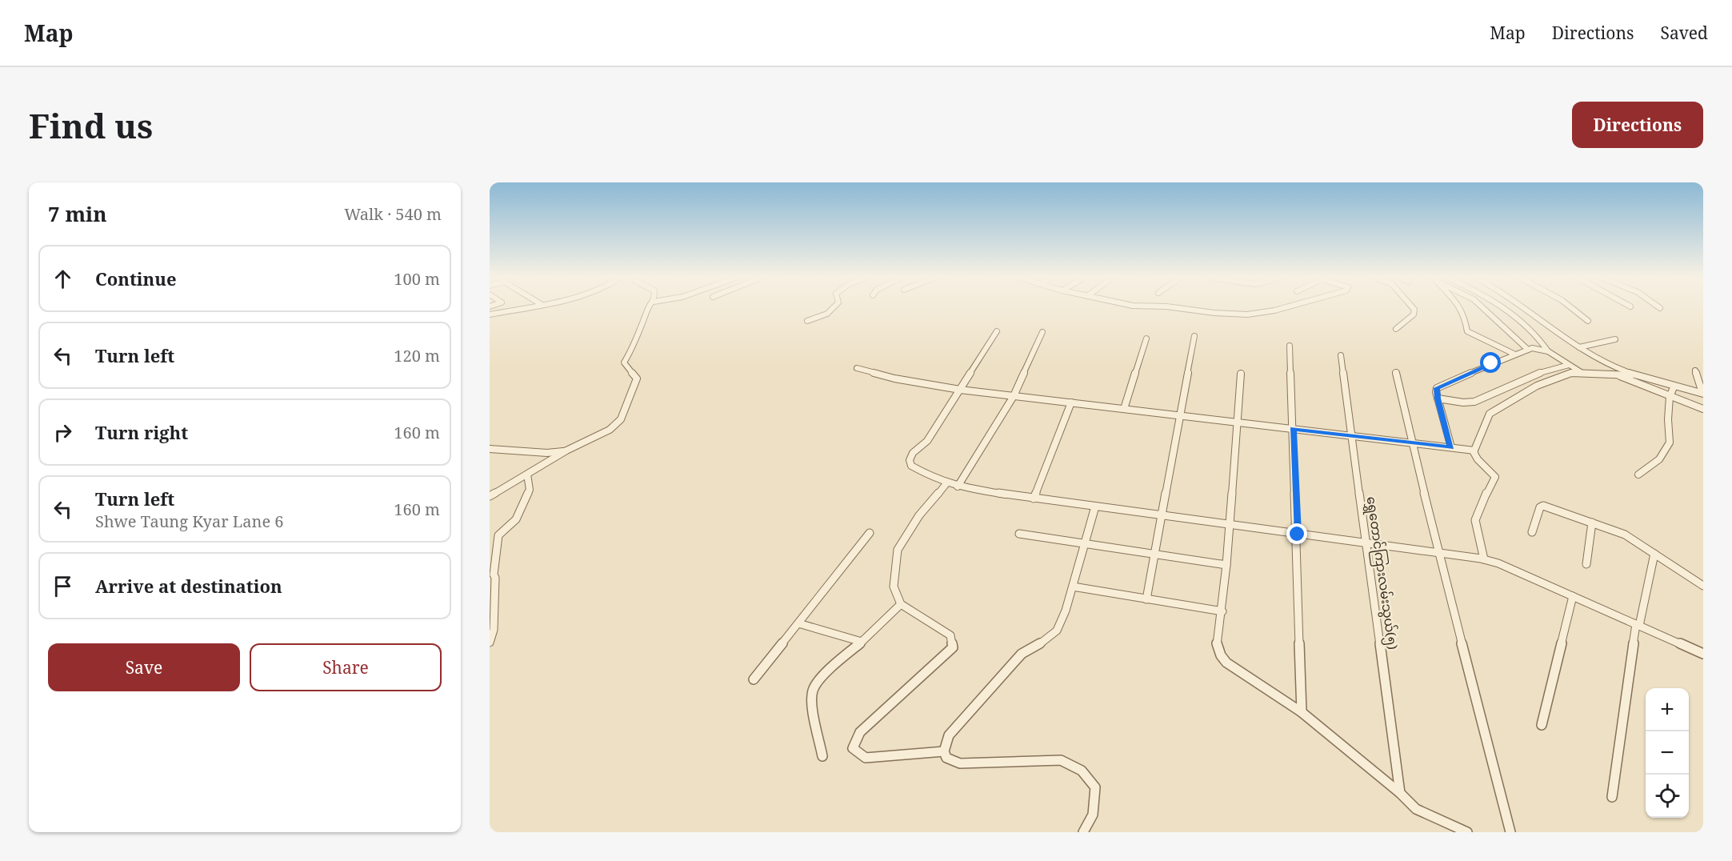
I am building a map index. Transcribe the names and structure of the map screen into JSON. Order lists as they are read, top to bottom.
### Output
{
  "streets": {
    "street": ["ရွှေတောင်ကြားလမ်းသွယ်(၅)"]
  },
  "page": {
    "header": "Map",
    "nav": ["Map", "Directions", "Saved"],
    "buttons": [
      "Directions",
      ["Save", "Share"]
    ],
    "title": "Find us",
    "heading": ["7 min", "Walk · 540 m"],
    "list": [
      ["Continue", "100 m"],
      ["Turn left", "120 m"],
      ["Turn right", "160 m"],
      ["Turn left", "Shwe Taung Kyar Lane 6", "160 m"],
      "Arrive at destination"
    ],
    "map_buttons": ["+", "−"]
  }
}
